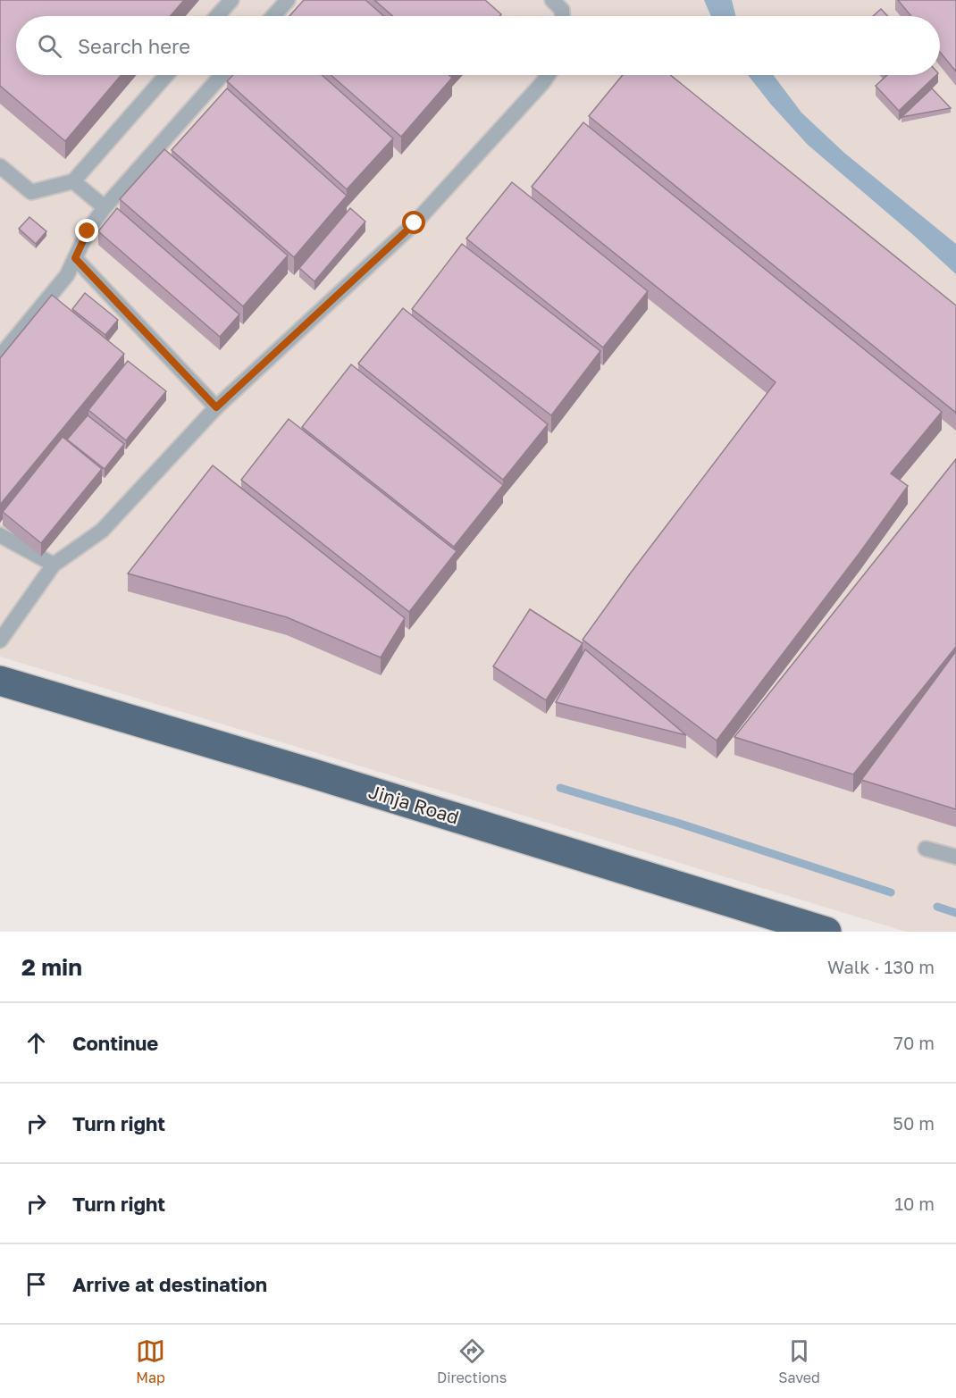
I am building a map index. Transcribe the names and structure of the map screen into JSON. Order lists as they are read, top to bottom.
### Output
{
  "streets": {
    "highway": ["Jinja Road"]
  },
  "page": {
    "search": "Search here",
    "heading": ["2 min", "Walk · 130 m"],
    "list": [
      ["Continue", "70 m"],
      ["Turn right", "50 m"],
      ["Turn right", "10 m"],
      "Arrive at destination"
    ],
    "nav": ["Map", "Directions", "Saved"]
  }
}
